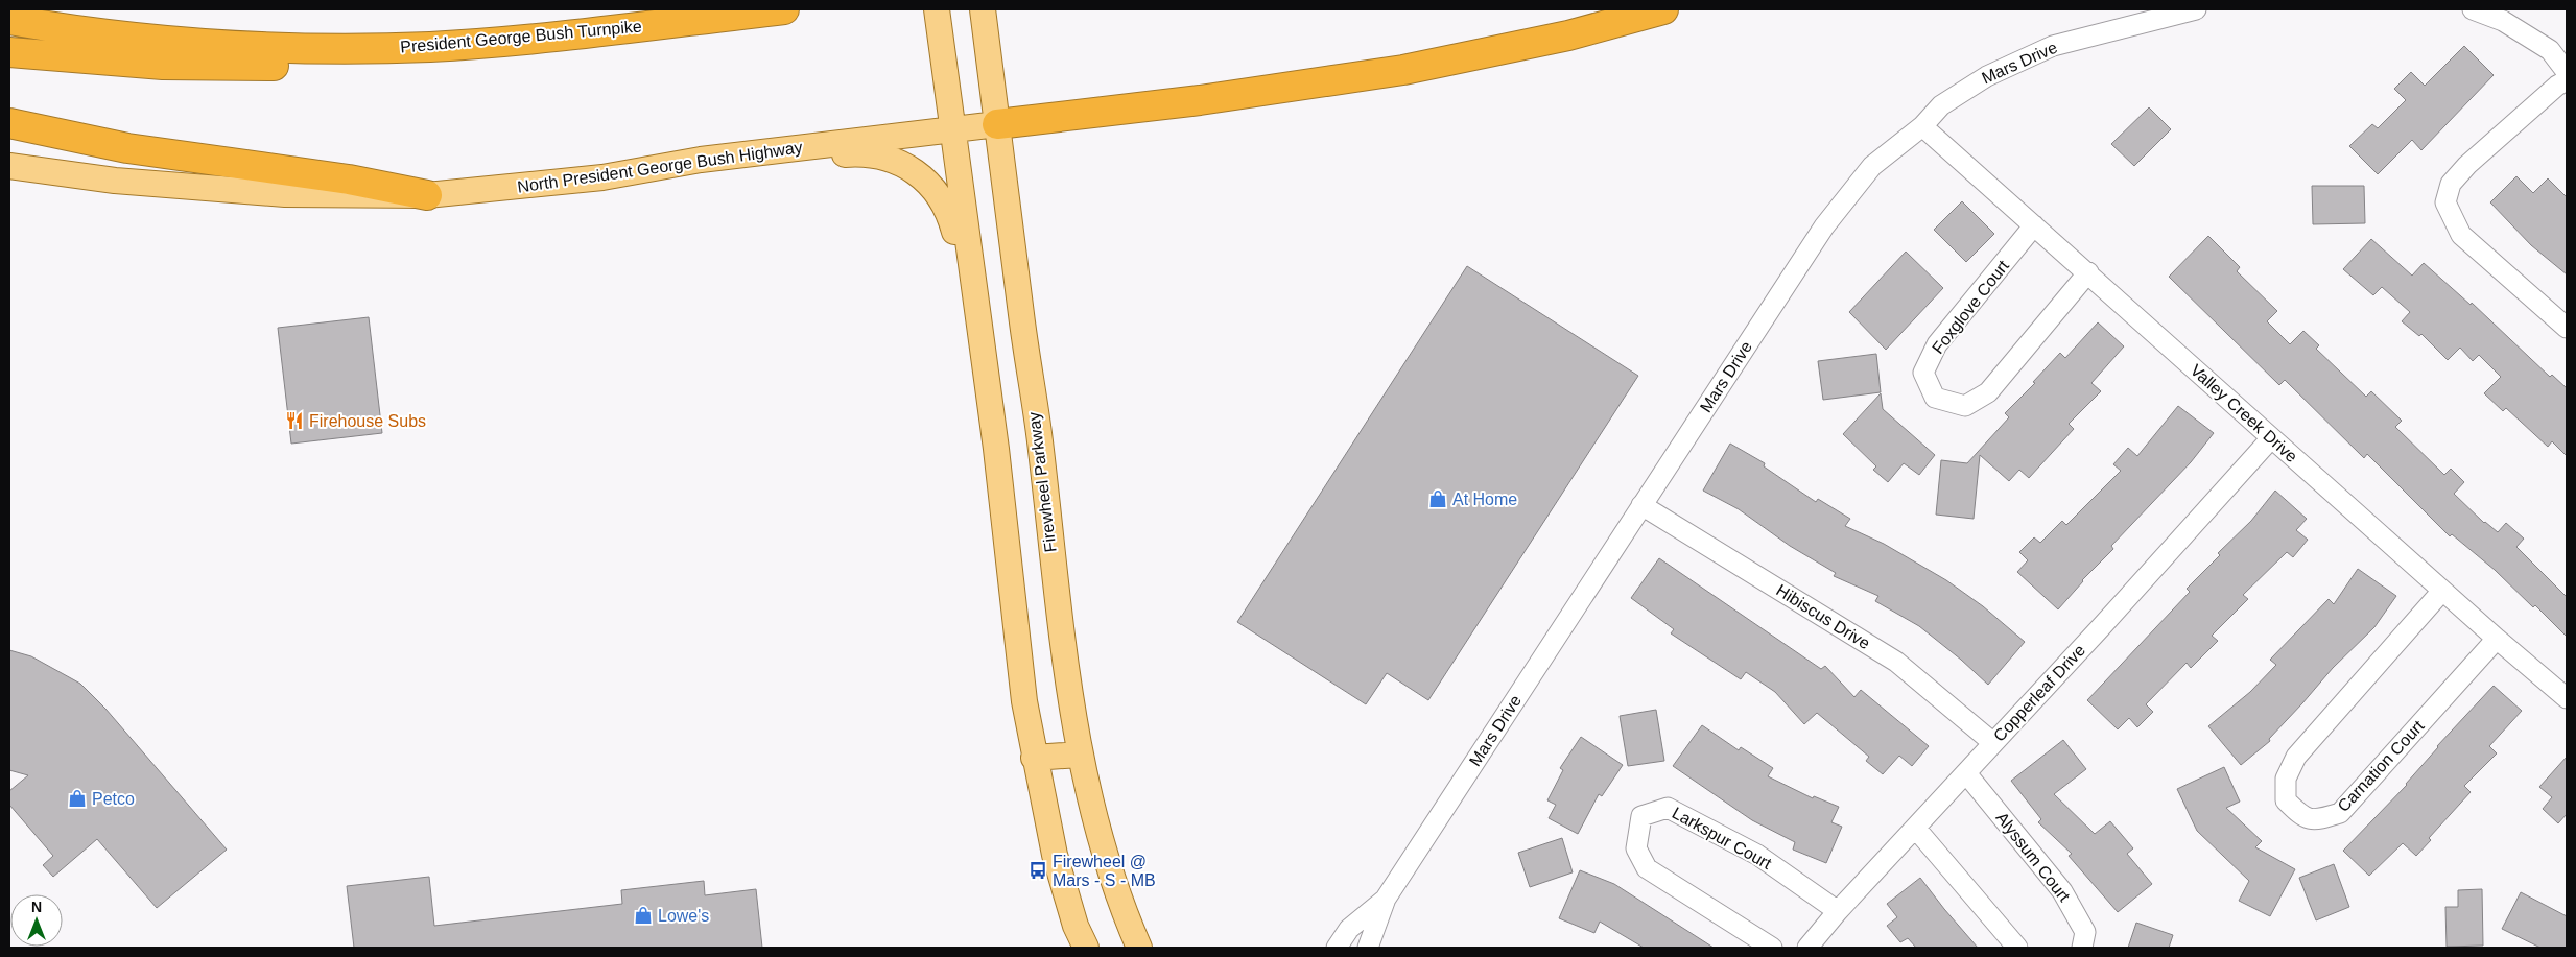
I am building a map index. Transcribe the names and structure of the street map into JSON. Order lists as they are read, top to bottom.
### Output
{
  "streets": {
    "highway": ["President George Bush Turnpike"],
    "main road": ["North President George Bush Highway", "Firewheel Parkway"],
    "street": [
      "Mars Drive",
      "Foxglove Court",
      "Valley Creek Drive",
      "Hibiscus Drive",
      "Copperleaf Drive",
      "Carnation Court",
      "Larkspur Court",
      "Alyssum Court"
    ]
  },
  "crossings": [
    ["Mars Drive", "Valley Creek Drive"],
    ["Mars Drive", "Hibiscus Drive"],
    ["North President George Bush Highway", "Firewheel Parkway"],
    ["Foxglove Court", "Valley Creek Drive"],
    ["Valley Creek Drive", "Copperleaf Drive"],
    ["Valley Creek Drive", "Carnation Court"],
    ["Hibiscus Drive", "Copperleaf Drive"],
    ["Copperleaf Drive", "Larkspur Court"],
    ["Copperleaf Drive", "Alyssum Court"]
  ],
  "places": {
    "restaurant": ["Firehouse Subs"],
    "shop": ["At Home", "Petco", "Lowe's"],
    "bus stop": ["Firewheel @ Mars - S - MB"]
  },
  "north": "top"
}
